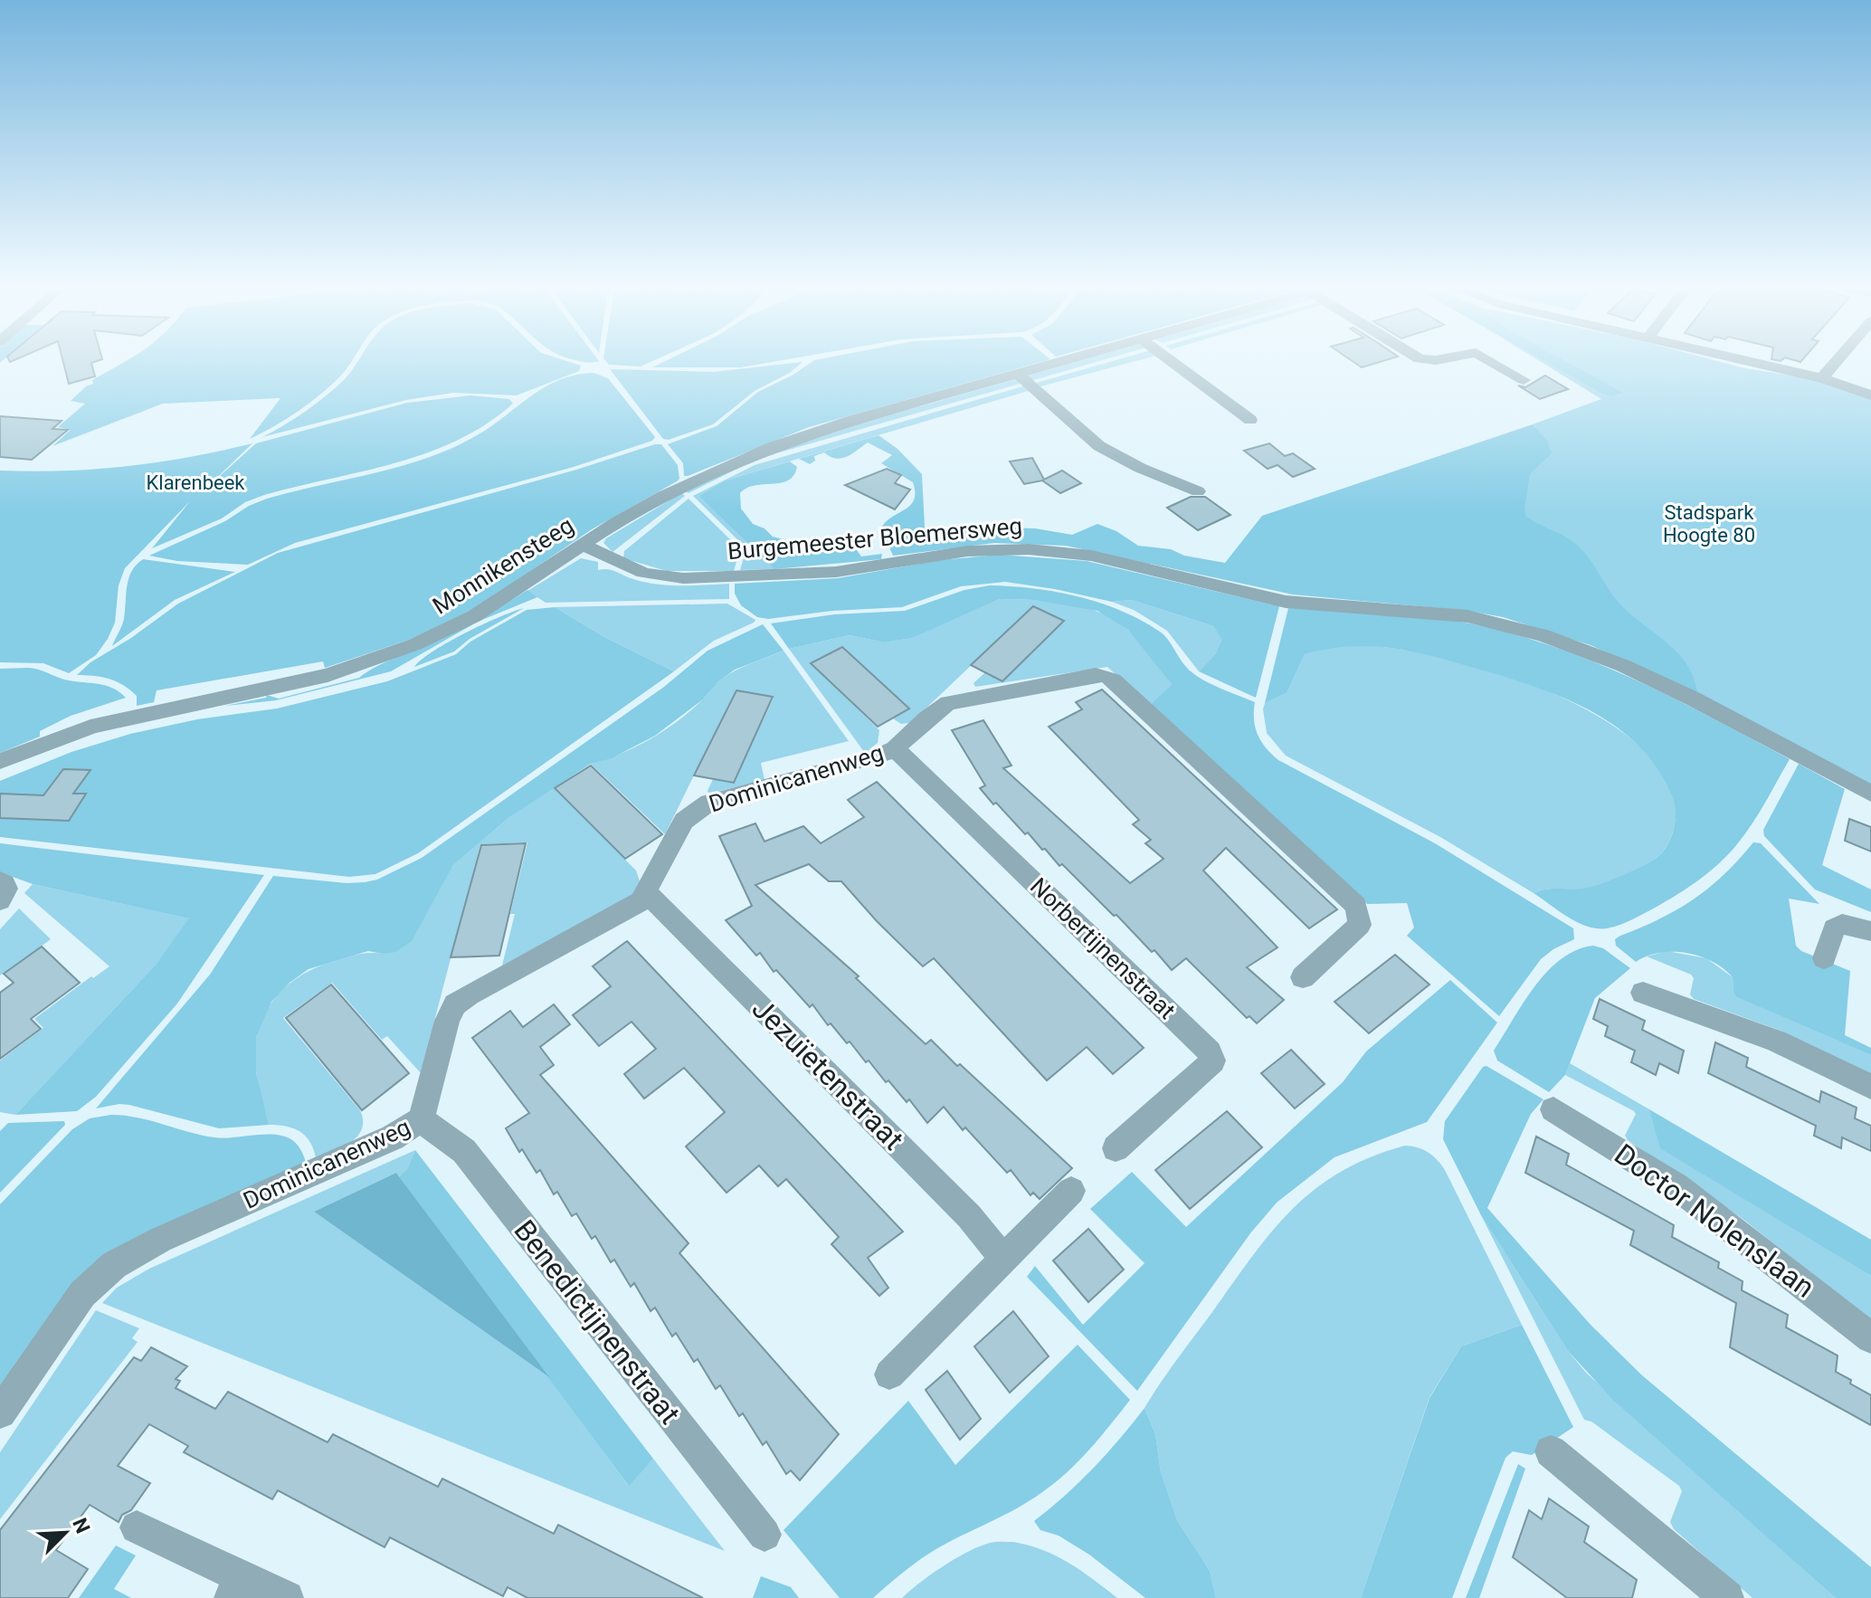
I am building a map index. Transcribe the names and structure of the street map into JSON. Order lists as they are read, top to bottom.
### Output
{
  "streets": {
    "street": [
      "Burgemeester Bloemersweg",
      "Monnikensteeg",
      "Dominicanenweg",
      "Norbertijnenstraat",
      "Jezuïetenstraat",
      "Doctor Nolenslaan",
      "Benedictijnenstraat"
    ]
  },
  "crossings": [
    ["Burgemeester Bloemersweg", "Monnikensteeg"],
    ["Dominicanenweg", "Norbertijnenstraat"],
    ["Dominicanenweg", "Jezuïetenstraat"],
    ["Dominicanenweg", "Benedictijnenstraat"]
  ],
  "parks": ["Klarenbeek", "Stadspark Hoogte 80"],
  "north": "top right"
}
